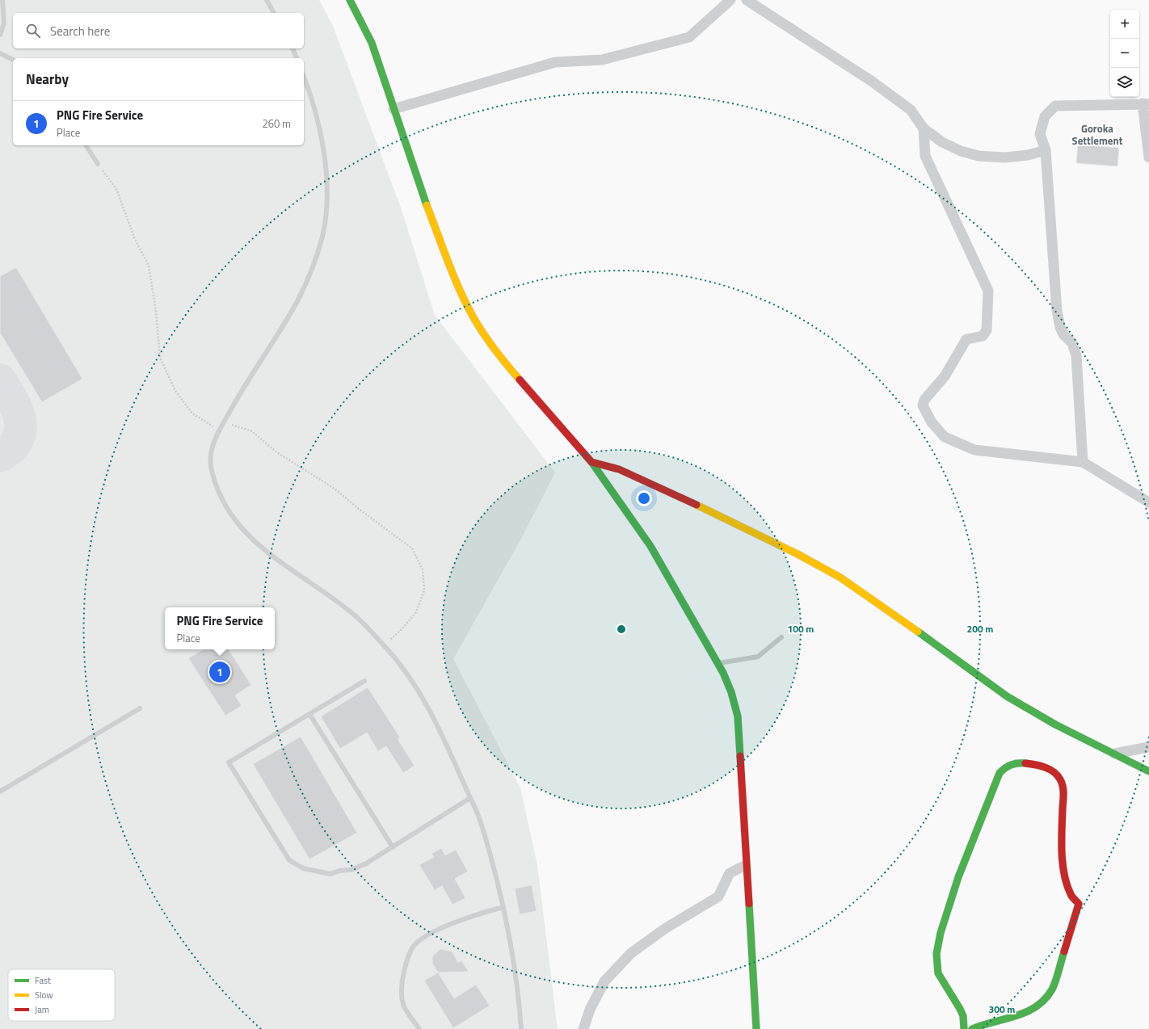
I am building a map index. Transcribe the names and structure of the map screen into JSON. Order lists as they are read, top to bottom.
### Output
{
  "districts": ["Goroka Settlement"],
  "legend": ["Fast", "Slow", "Jam"],
  "page": {
    "map_buttons": ["+", "−"],
    "search": "Search here",
    "heading": "Nearby",
    "list": [
      {
        "mark": "1",
        "name": "PNG Fire Service",
        "note": "Place",
        "value": "260 m"
      }
    ],
    "popup": ["PNG Fire Service", "Place"],
    "pins": "1"
  },
  "rings": ["100 m", "200 m", "300 m"]
}
